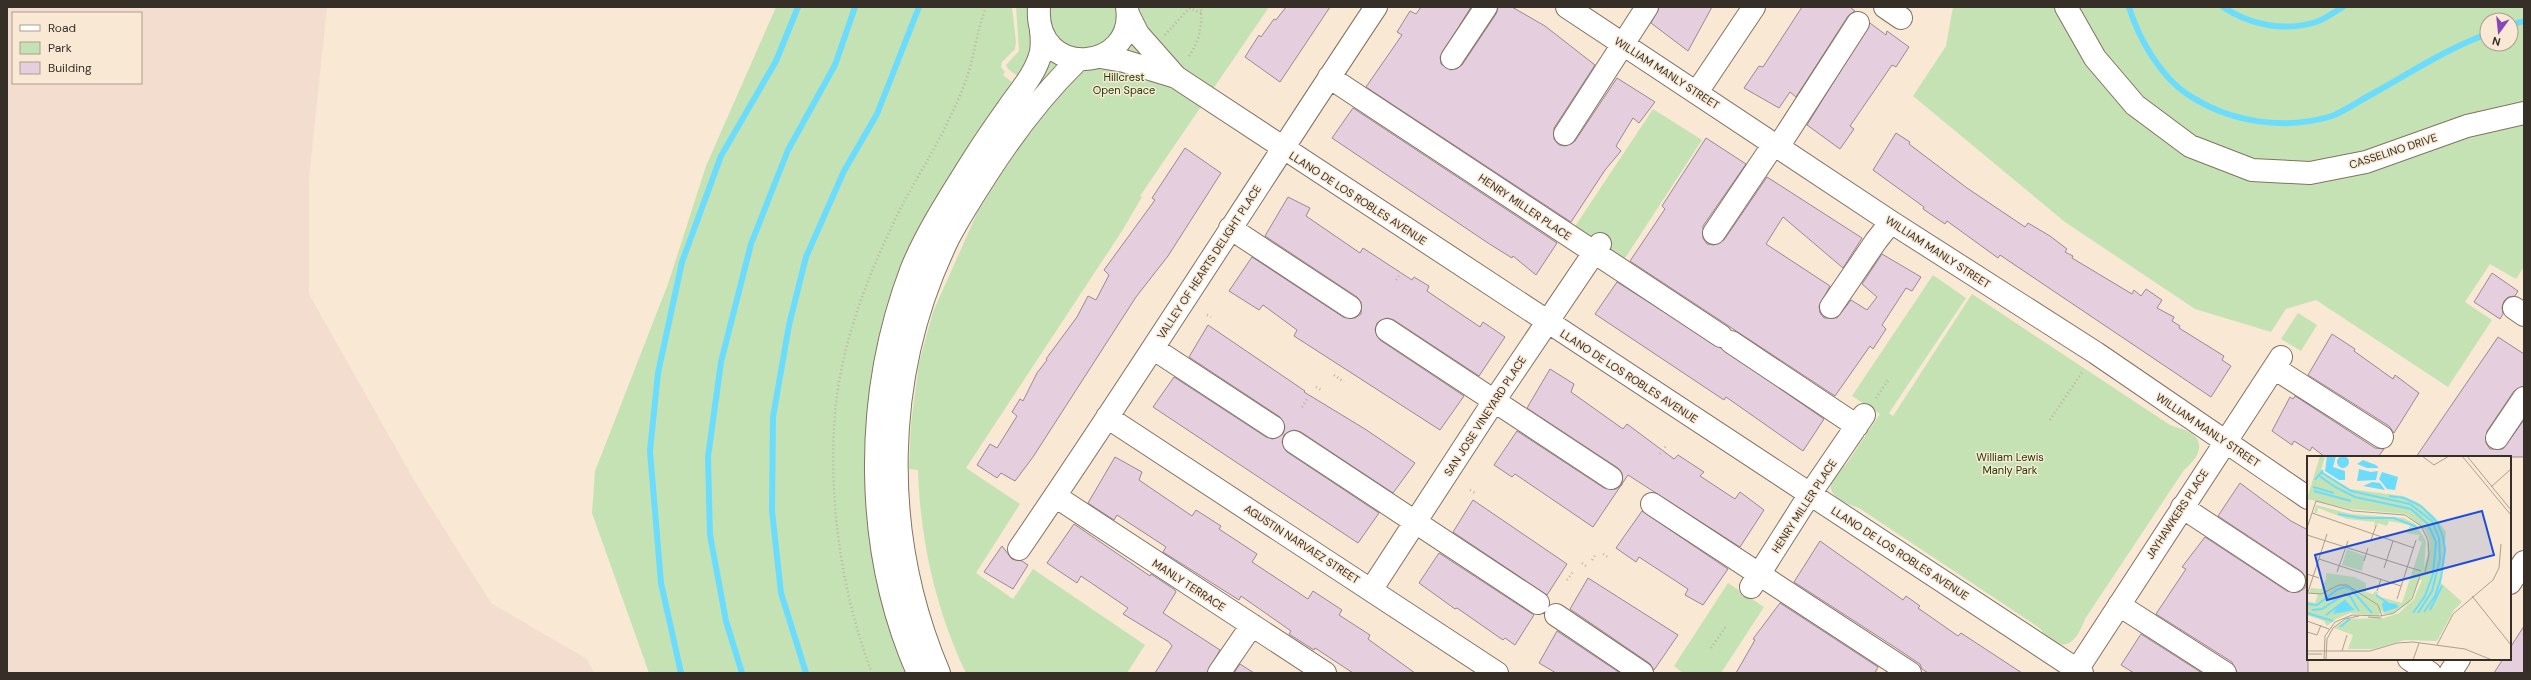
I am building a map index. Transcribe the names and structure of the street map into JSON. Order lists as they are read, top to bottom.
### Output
{
  "streets": {
    "street": [
      "WILLIAM MANLY STREET",
      "CASSELINO DRIVE",
      "LLANO DE LOS ROBLES AVENUE",
      "HENRY MILLER PLACE",
      "VALLEY OF HEARTS DELIGHT PLACE",
      "SAN JOSE VINEYARD PLACE",
      "JAYHAWKERS PLACE",
      "AGUSTIN NARVAEZ STREET",
      "MANLY TERRACE"
    ]
  },
  "crossings": [
    ["WILLIAM MANLY STREET", "JAYHAWKERS PLACE"],
    ["LLANO DE LOS ROBLES AVENUE", "HENRY MILLER PLACE"],
    ["LLANO DE LOS ROBLES AVENUE", "VALLEY OF HEARTS DELIGHT PLACE"],
    ["LLANO DE LOS ROBLES AVENUE", "SAN JOSE VINEYARD PLACE"],
    ["LLANO DE LOS ROBLES AVENUE", "JAYHAWKERS PLACE"],
    ["HENRY MILLER PLACE", "VALLEY OF HEARTS DELIGHT PLACE"],
    ["HENRY MILLER PLACE", "SAN JOSE VINEYARD PLACE"],
    ["VALLEY OF HEARTS DELIGHT PLACE", "AGUSTIN NARVAEZ STREET"],
    ["VALLEY OF HEARTS DELIGHT PLACE", "MANLY TERRACE"],
    ["SAN JOSE VINEYARD PLACE", "AGUSTIN NARVAEZ STREET"]
  ],
  "parks": ["Hillcrest Open Space", "William Lewis Manly Park"],
  "legend": ["Road", "Park", "Building"],
  "north": "bottom"
}
